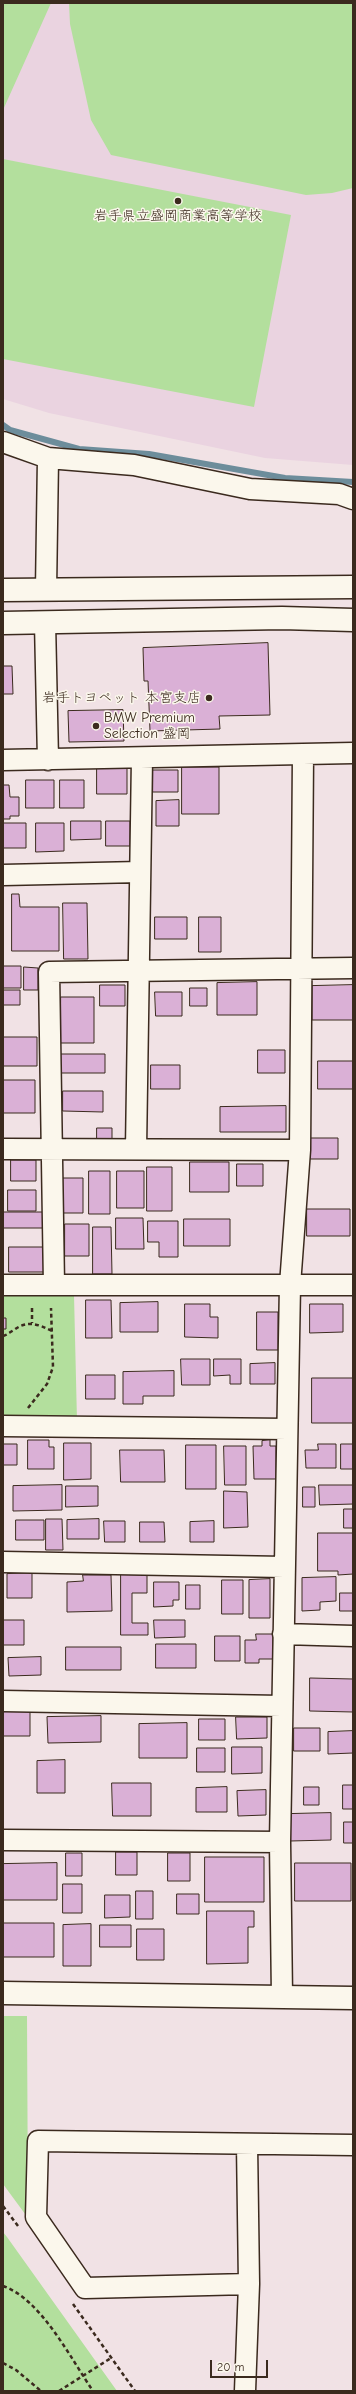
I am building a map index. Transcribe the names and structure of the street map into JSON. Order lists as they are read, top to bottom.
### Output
{
  "places": ["岩手県立盛岡商業高等学校", "岩手トヨペット 本宮支店", "BMW Premium Selection 盛岡"],
  "scale_bar": "20 m"
}
